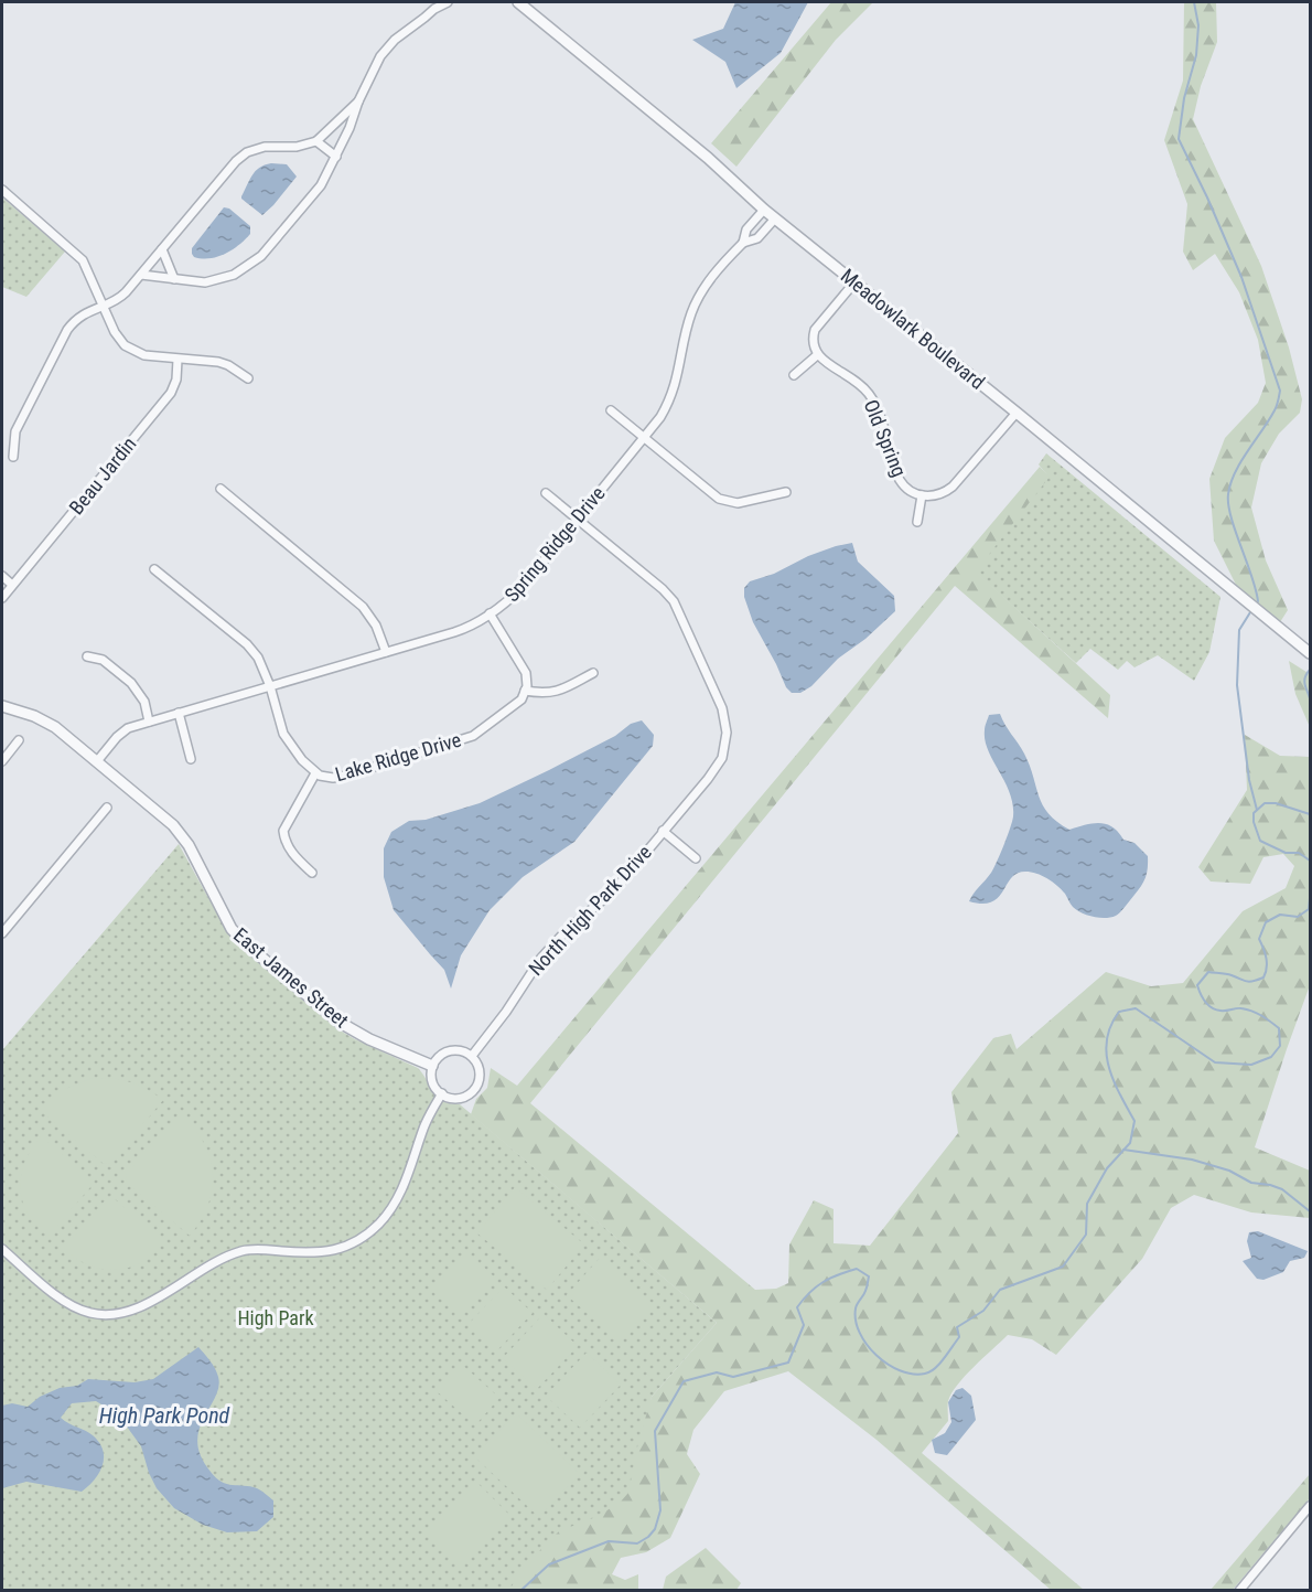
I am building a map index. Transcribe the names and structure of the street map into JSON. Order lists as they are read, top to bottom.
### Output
{
  "streets": {
    "street": [
      "Meadowlark Boulevard",
      "Old Spring",
      "Beau Jardin",
      "Spring Ridge Drive",
      "Lake Ridge Drive",
      "North High Park Drive",
      "East James Street"
    ]
  },
  "crossings": [
    ["Meadowlark Boulevard", "Old Spring"],
    ["Meadowlark Boulevard", "Spring Ridge Drive"],
    ["Spring Ridge Drive", "Lake Ridge Drive"],
    ["Spring Ridge Drive", "North High Park Drive"],
    ["Spring Ridge Drive", "East James Street"],
    ["North High Park Drive", "East James Street"]
  ],
  "water": ["High Park Pond"],
  "parks": ["High Park"]
}
